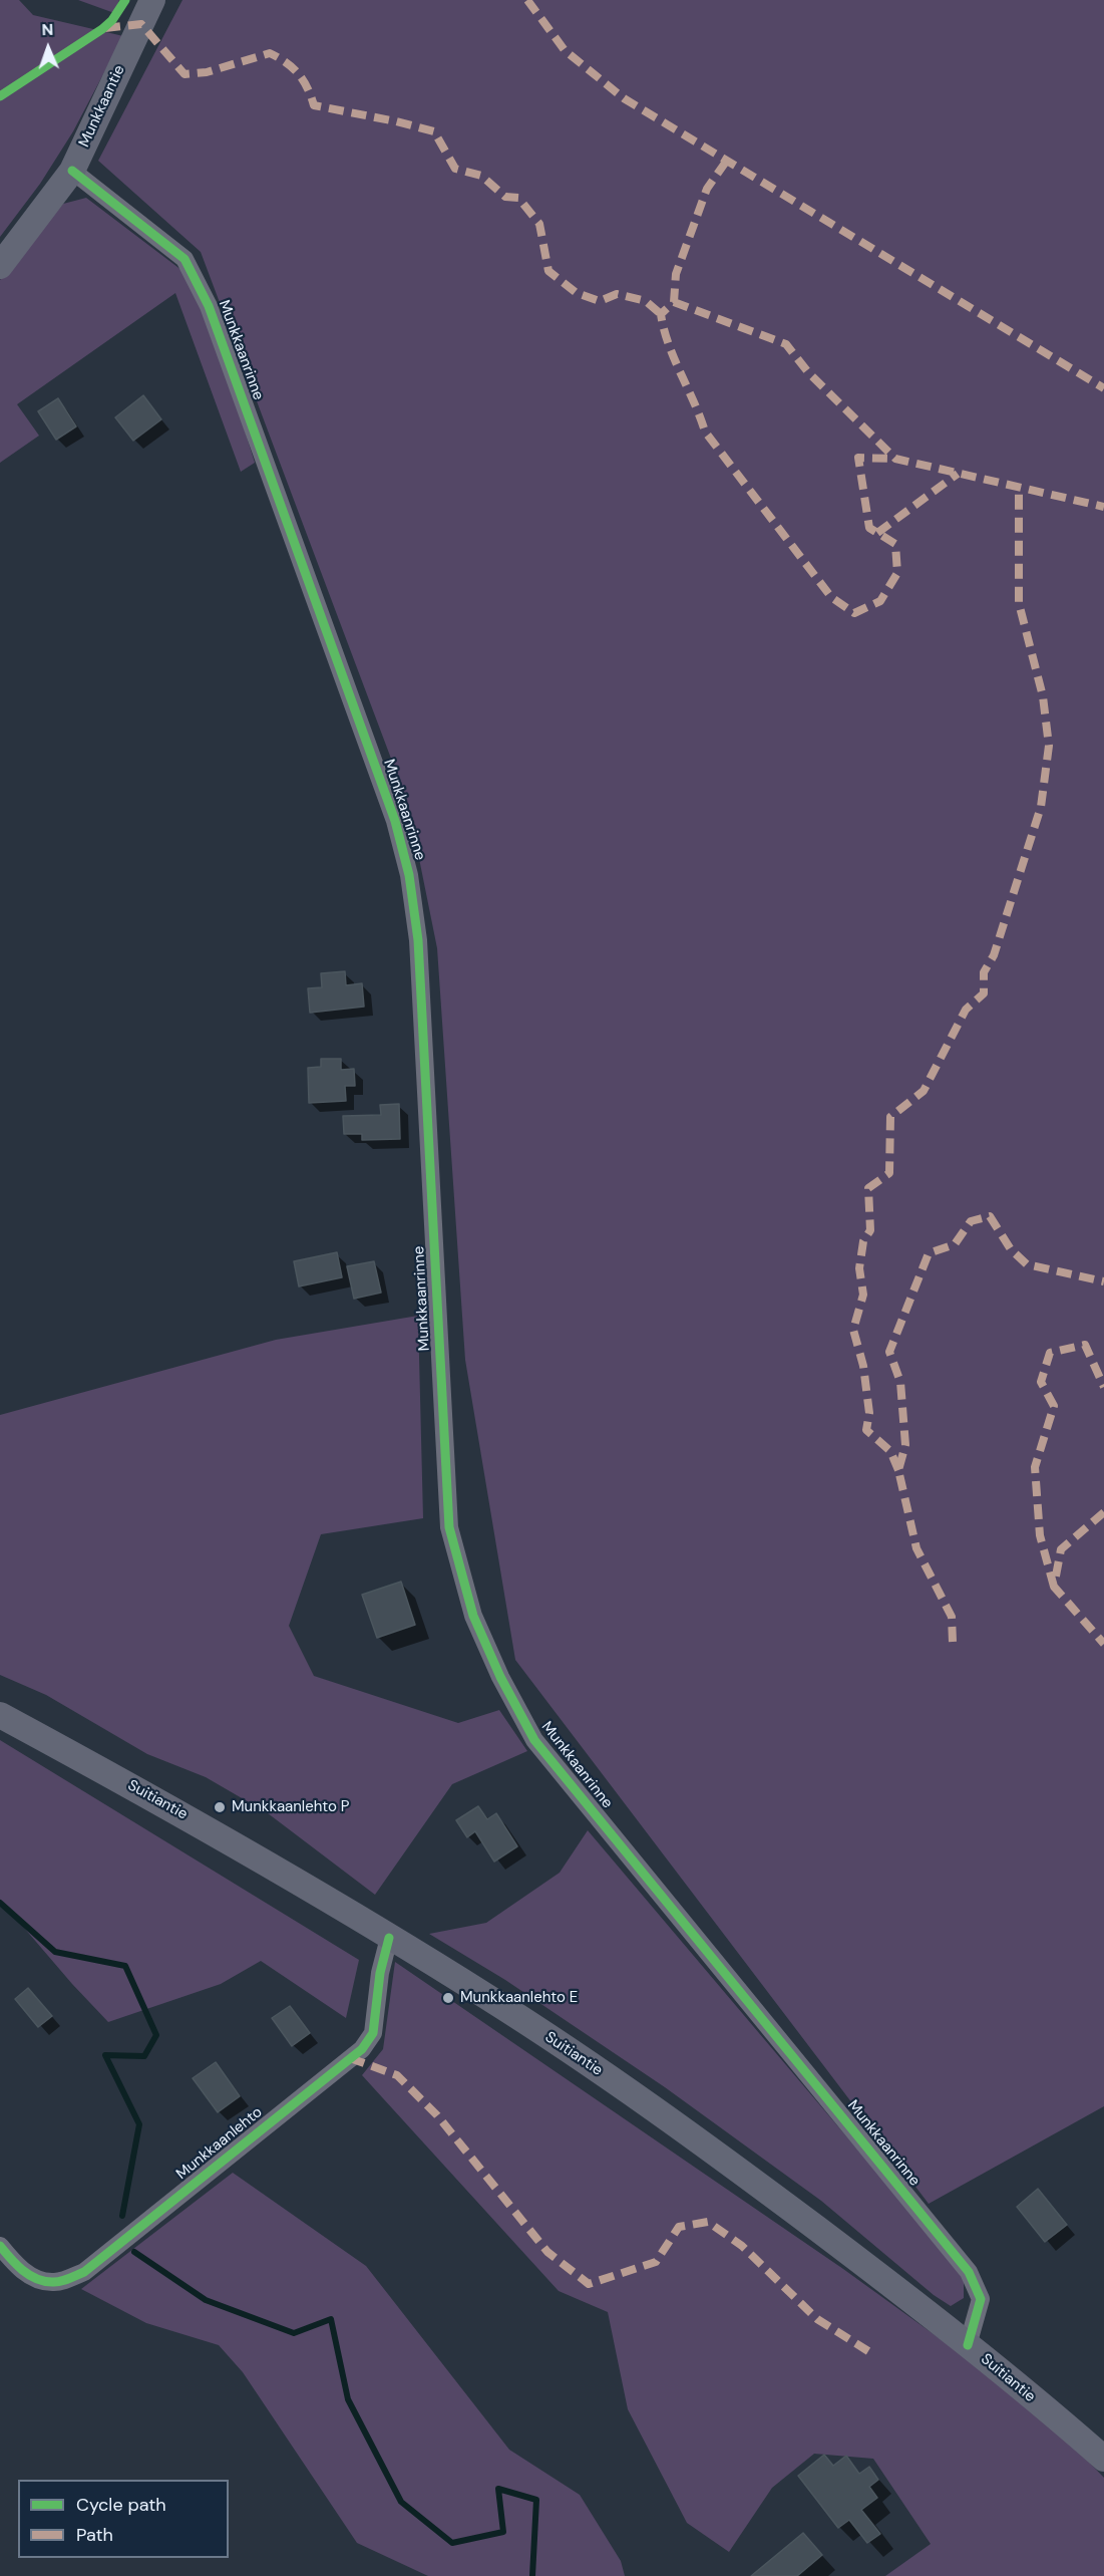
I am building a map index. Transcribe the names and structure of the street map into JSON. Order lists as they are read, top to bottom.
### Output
{
  "streets": {
    "main road": ["Munkkaantie", "Suitiantie"],
    "street": ["Munkkaanrinne", "Munkkaanlehto"]
  },
  "crossings": [
    ["Munkkaantie", "Munkkaanrinne"],
    ["Munkkaanrinne", "Suitiantie"],
    ["Suitiantie", "Munkkaanlehto"]
  ],
  "places": ["Munkkaanlehto P", "Munkkaanlehto E"],
  "legend": ["Cycle path", "Path"],
  "north": "top"
}
